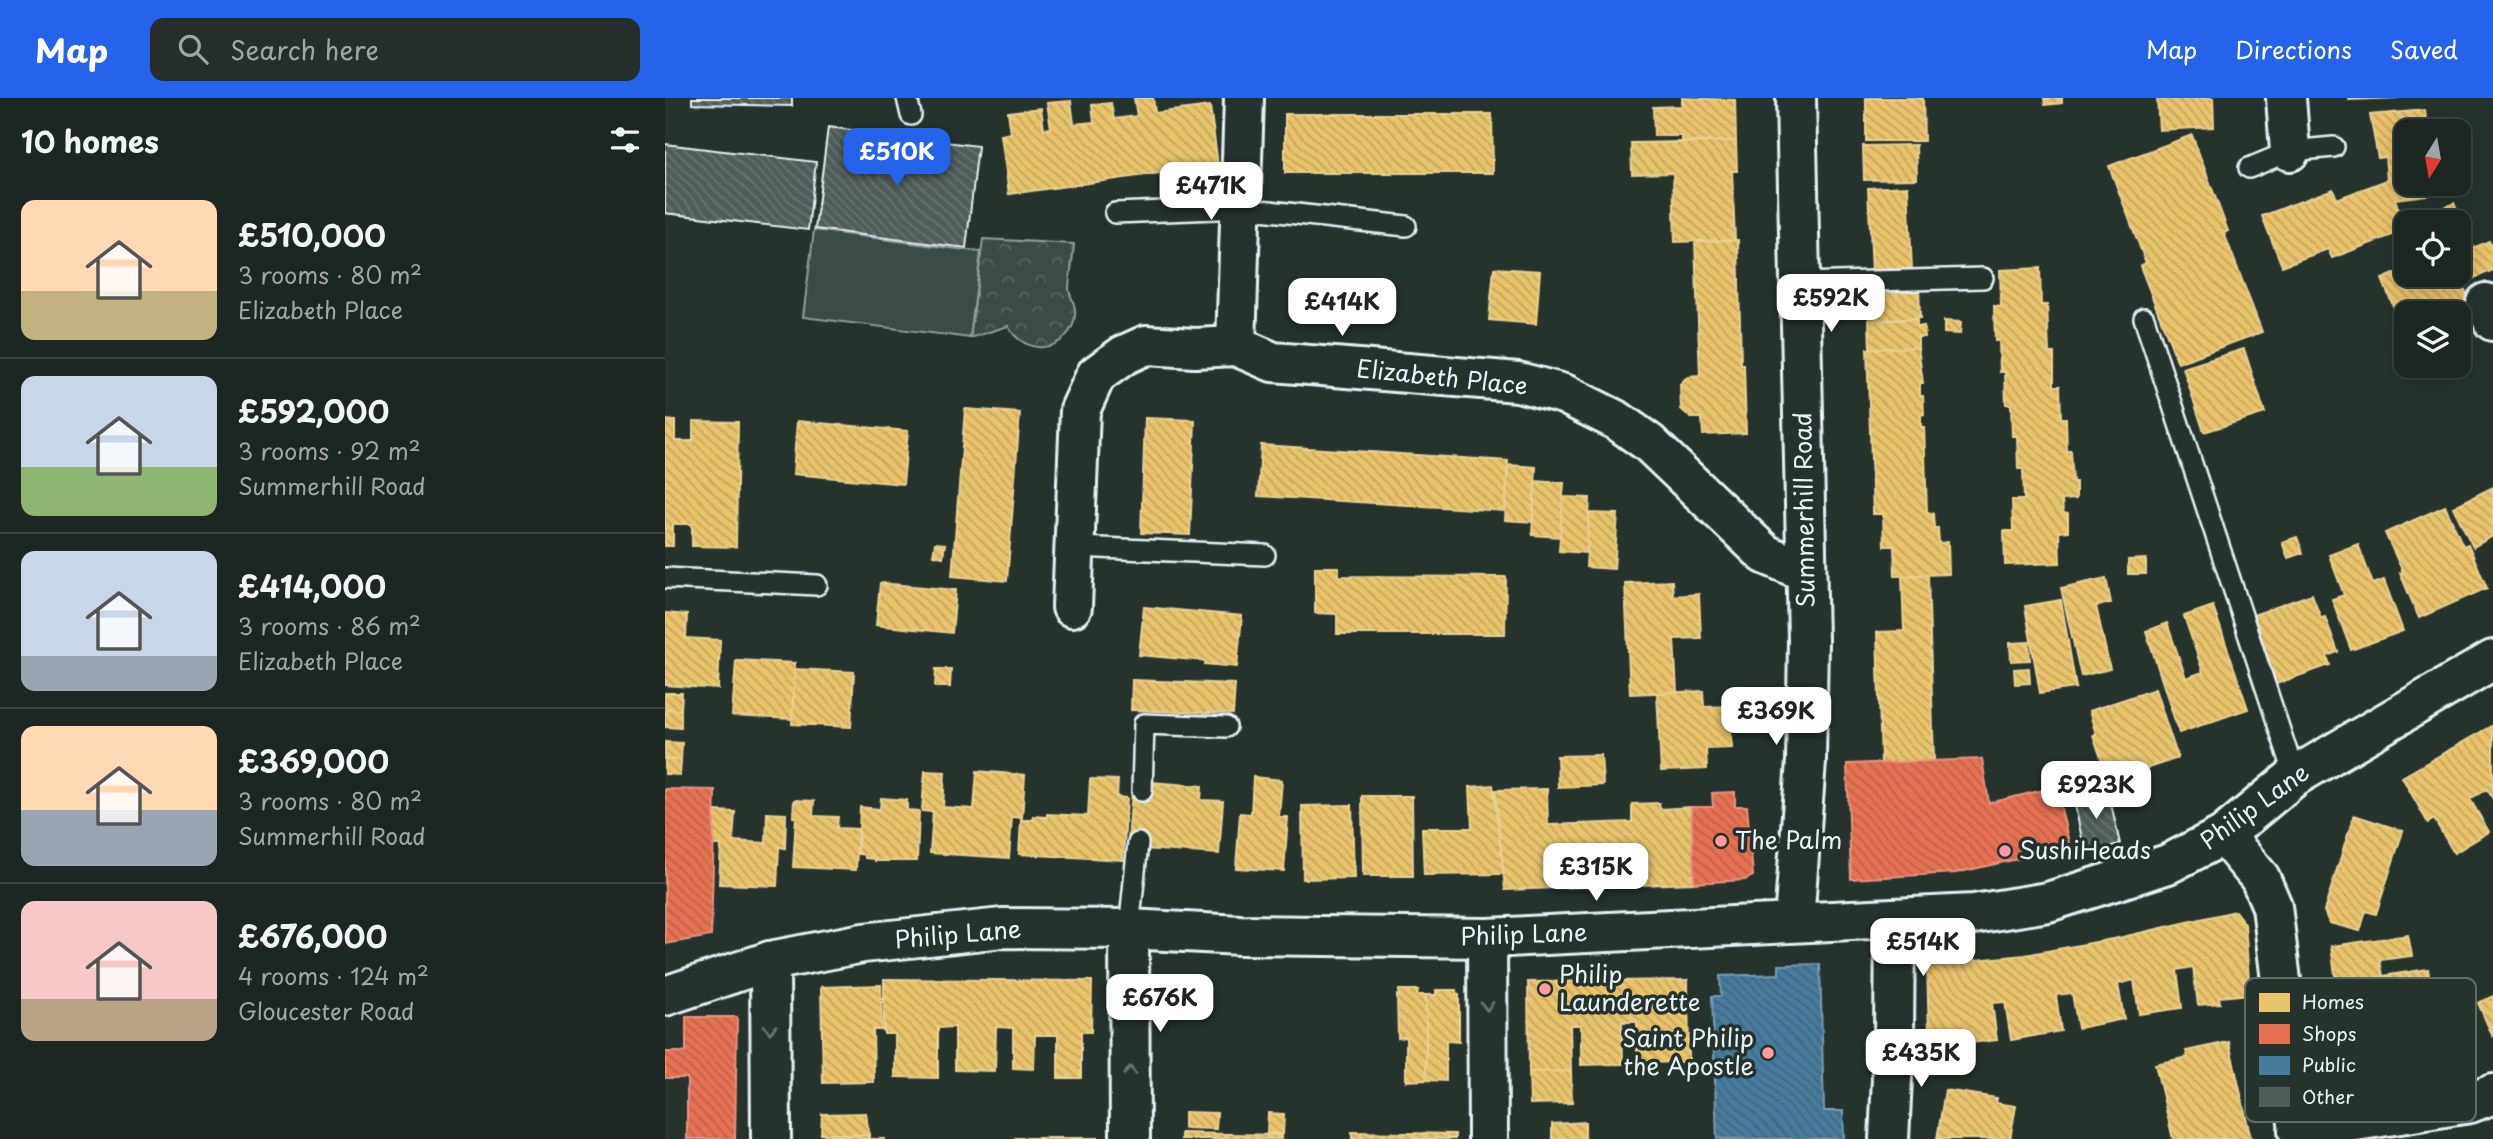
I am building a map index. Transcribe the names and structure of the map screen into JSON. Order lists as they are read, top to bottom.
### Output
{
  "streets": {
    "street": ["Elizabeth Place", "Summerhill Road", "Philip Lane"]
  },
  "crossings": [
    ["Elizabeth Place", "Summerhill Road"],
    ["Summerhill Road", "Philip Lane"]
  ],
  "places": [
    "The Palm",
    "SushiHeads",
    "Philip Launderette",
    "Saint Philip the Apostle"
  ],
  "legend": [
    "Homes",
    "Shops",
    "Public",
    "Other"
  ],
  "north": "bottom",
  "page": {
    "header": "Map",
    "search": "Search here",
    "nav": ["Map", "Directions", "Saved"],
    "heading": "10 homes",
    "price": [
      "£510K",
      "£471K",
      "£592K",
      "£414K",
      "£369K",
      "£923K",
      "£315K",
      "£514K",
      "£676K",
      "£435K"
    ],
    "list": [
      {
        "name": "£510,000",
        "note": "3 rooms · 80 m² · Elizabeth Place"
      },
      {
        "name": "£592,000",
        "note": "3 rooms · 92 m² · Summerhill Road"
      },
      {
        "name": "£414,000",
        "note": "3 rooms · 86 m² · Elizabeth Place"
      },
      {
        "name": "£369,000",
        "note": "3 rooms · 80 m² · Summerhill Road"
      },
      {
        "name": "£676,000",
        "note": "4 rooms · 124 m² · Gloucester Road"
      }
    ]
  }
}
